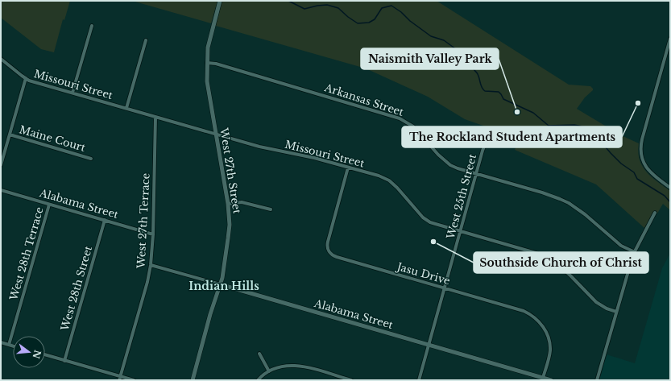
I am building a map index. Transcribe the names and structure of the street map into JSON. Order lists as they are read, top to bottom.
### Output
{
  "streets": {
    "street": [
      "Missouri Street",
      "Arkansas Street",
      "Maine Court",
      "West 27th Street",
      "West 25th Street",
      "Alabama Street",
      "West 27th Terrace",
      "West 28th Terrace",
      "Jasu Drive",
      "West 28th Street"
    ]
  },
  "crossings": [
    ["Missouri Street", "West 27th Street"],
    ["Missouri Street", "West 25th Street"],
    ["Missouri Street", "West 27th Terrace"],
    ["Missouri Street", "Jasu Drive"],
    ["Arkansas Street", "West 27th Street"],
    ["Arkansas Street", "West 25th Street"],
    ["West 27th Street", "Alabama Street"],
    ["West 25th Street", "Alabama Street"],
    ["West 25th Street", "Jasu Drive"],
    ["Alabama Street", "West 27th Terrace"],
    ["Alabama Street", "West 28th Terrace"],
    ["Alabama Street", "Jasu Drive"],
    ["Alabama Street", "West 28th Street"]
  ],
  "districts": ["Indian Hills"],
  "places": ["The Rockland Student Apartments", "Naismith Valley Park", "Southside Church of Christ"],
  "north": "right"
}
